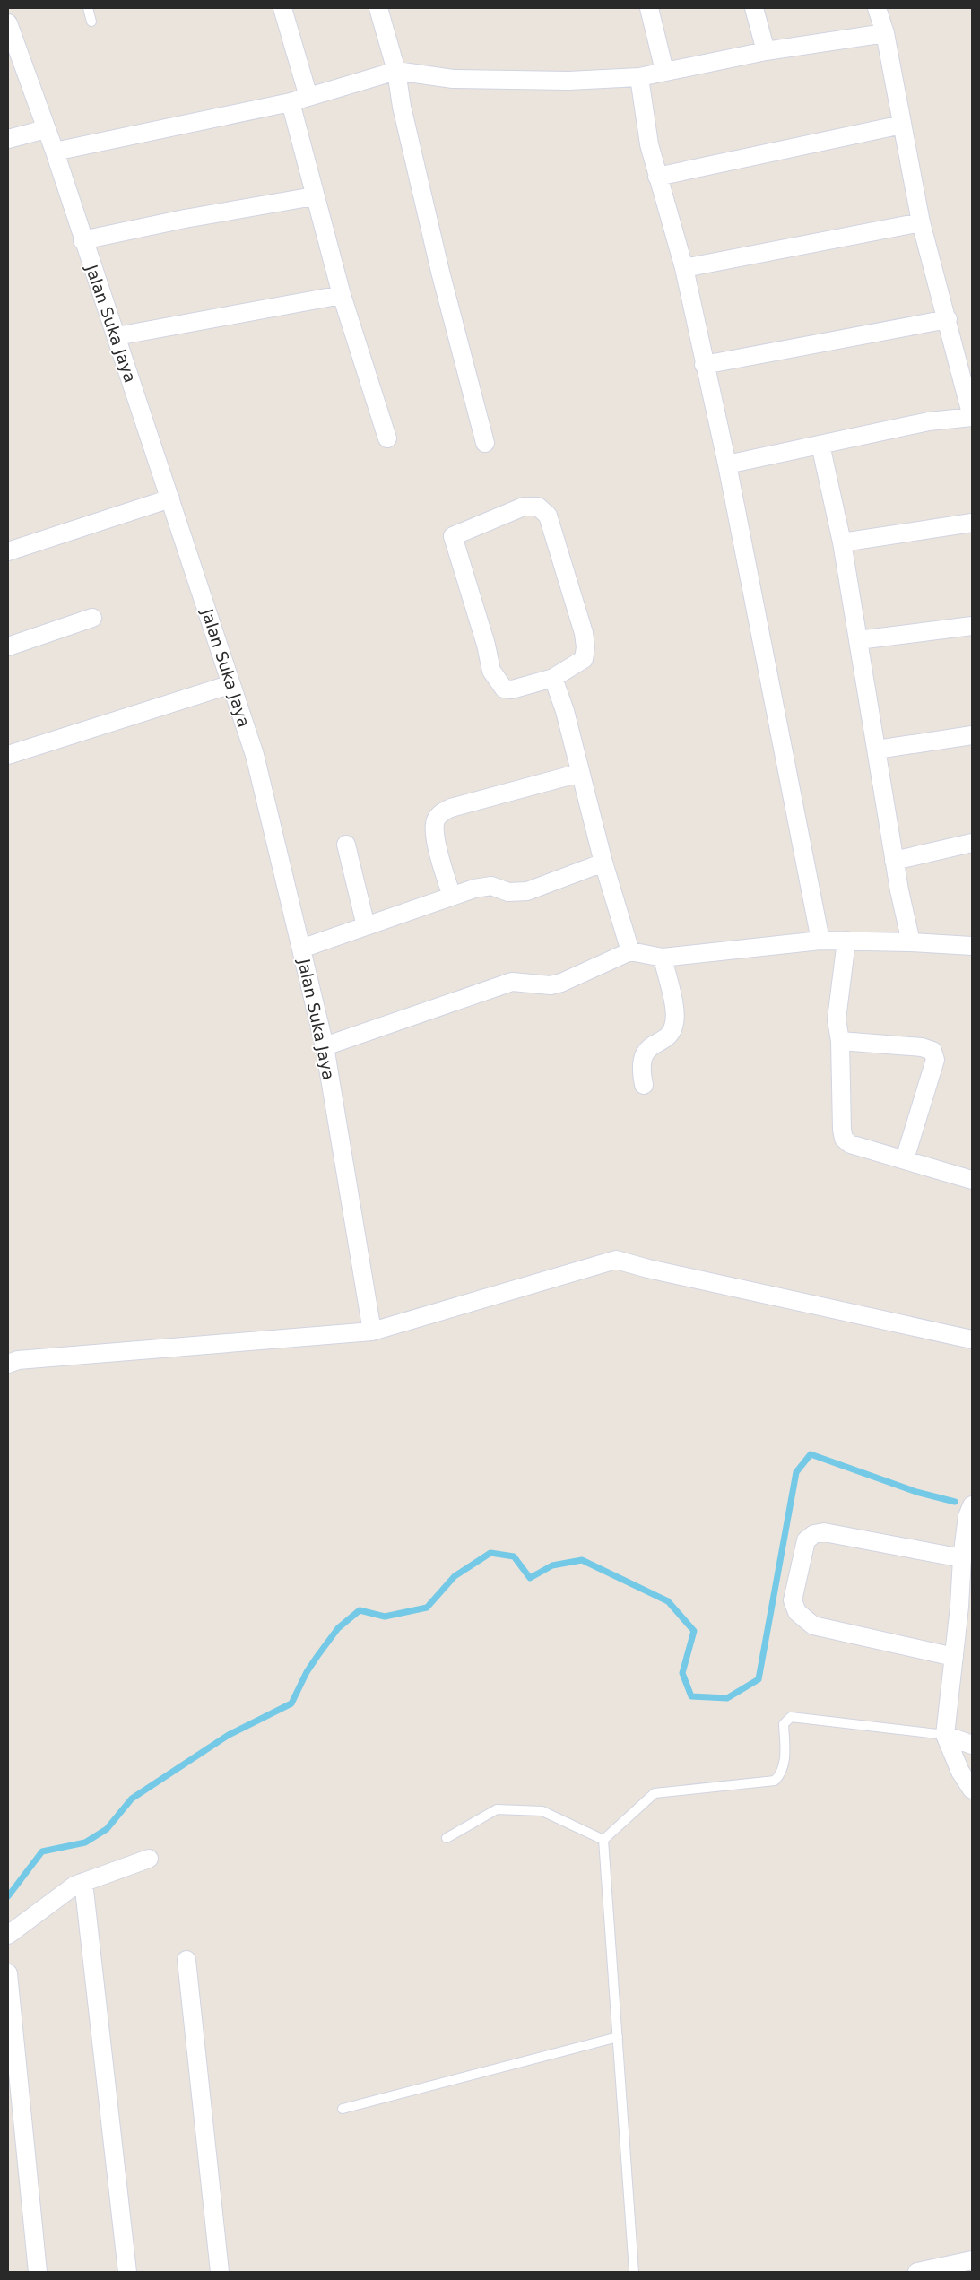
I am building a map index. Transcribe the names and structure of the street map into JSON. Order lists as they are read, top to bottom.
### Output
{
  "streets": {
    "street": ["Jalan Suka Jaya"]
  }
}
